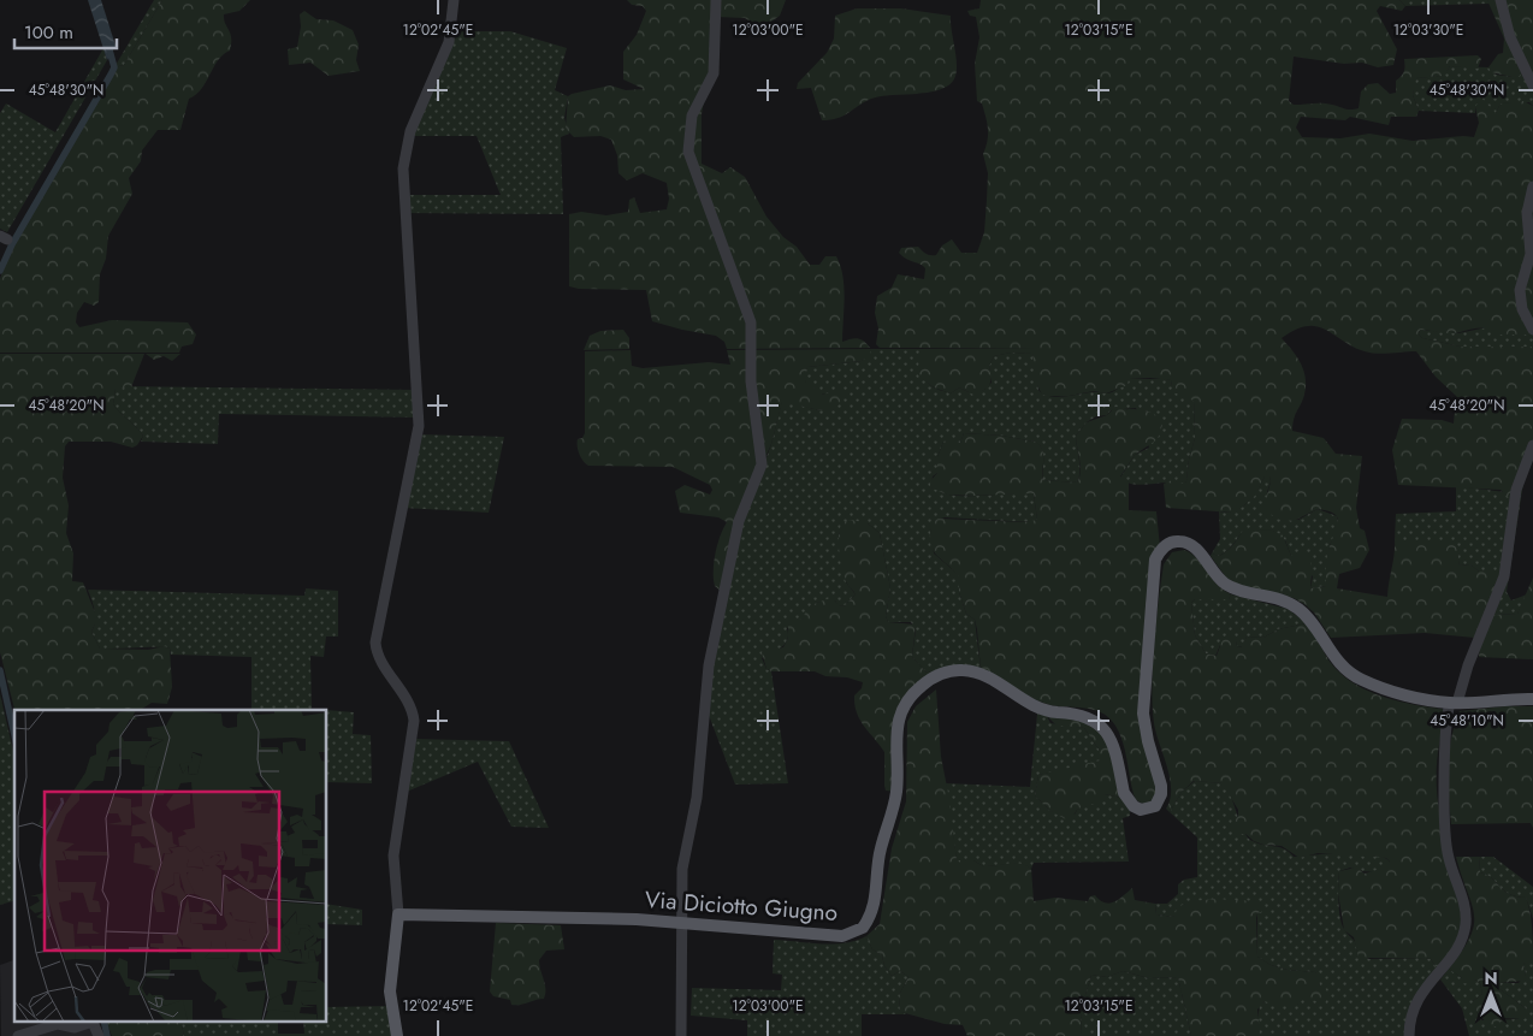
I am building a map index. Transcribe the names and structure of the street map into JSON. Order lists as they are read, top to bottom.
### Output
{
  "streets": {
    "main road": ["Via Diciotto Giugno"]
  },
  "scale_bar": "100 m",
  "north": "top",
  "coordinates": [
    "12°02'45\"E",
    "12°03'00\"E",
    "12°03'15\"E",
    "12°03'30\"E",
    "45°48'30\"N",
    "45°48'20\"N",
    "45°48'10\"N"
  ]
}
